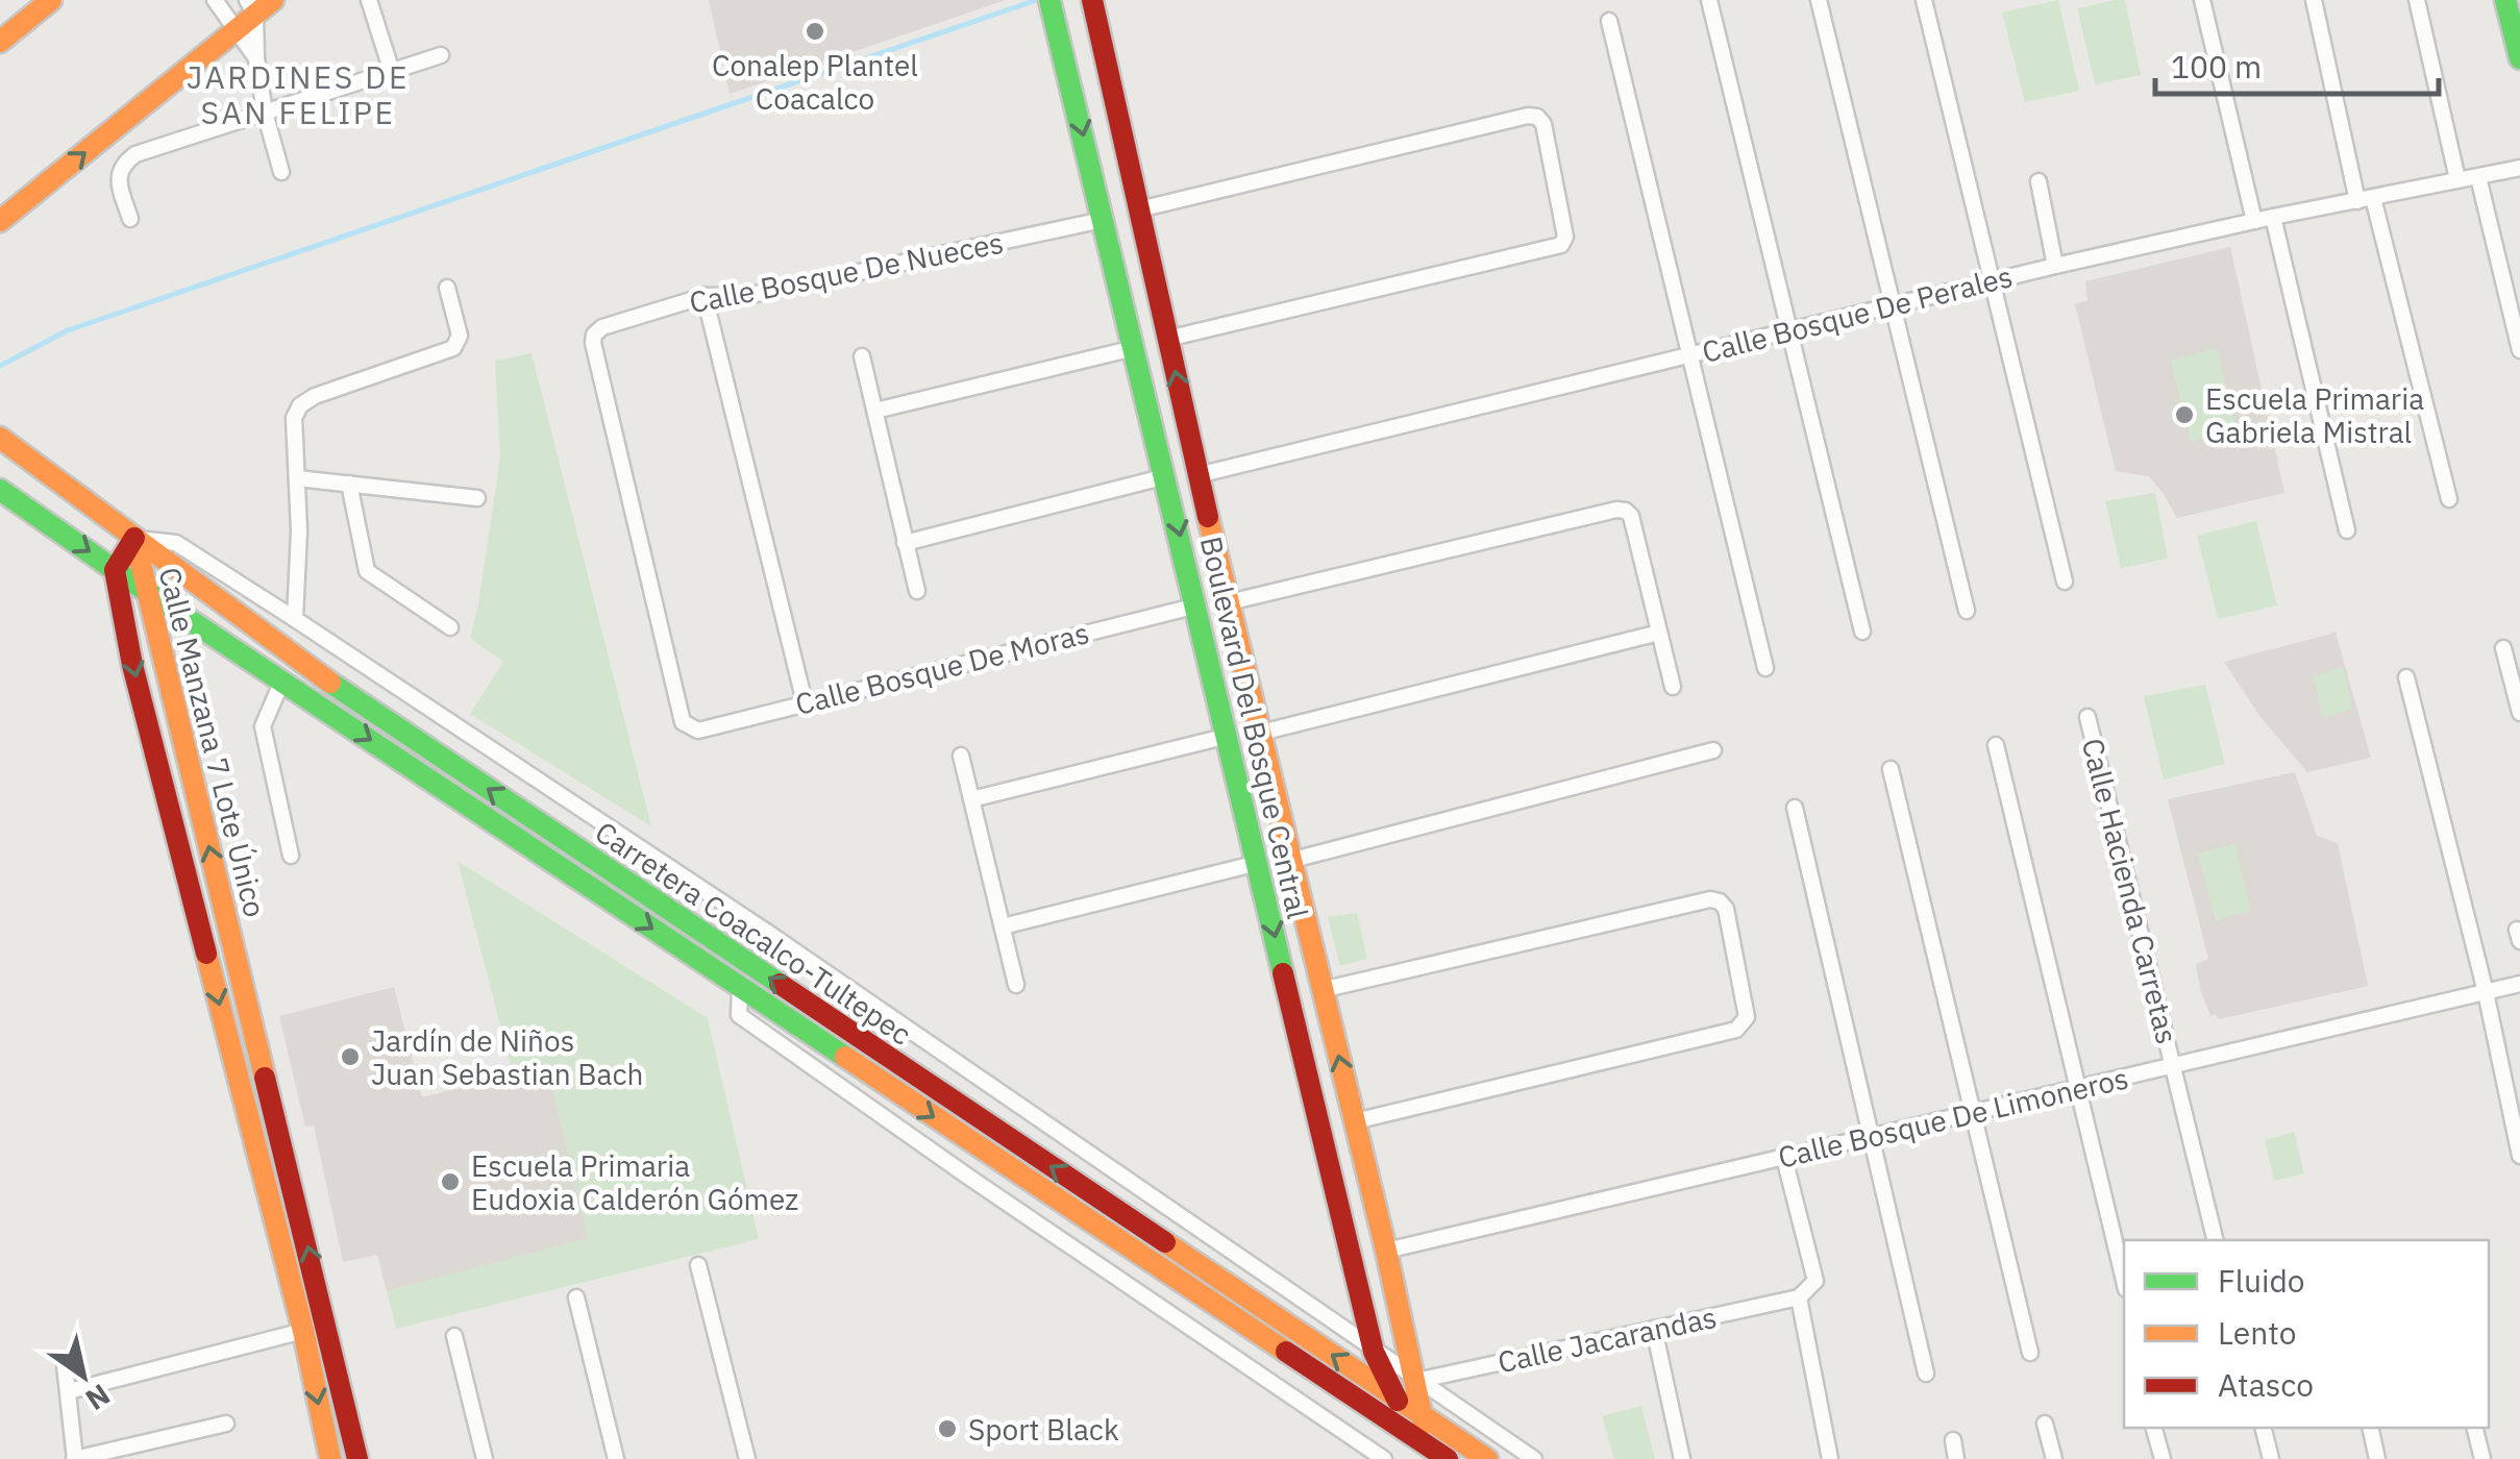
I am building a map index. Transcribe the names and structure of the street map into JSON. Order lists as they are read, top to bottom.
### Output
{
  "streets": {
    "street": [
      "Calle Bosque De Nueces",
      "Calle Bosque De Perales",
      "Calle Bosque De Moras",
      "Boulevard Del Bosque Central",
      "Calle Manzana 7 Lote Único",
      "Calle Hacienda Carretas",
      "Carretera Coacalco-Tultepec",
      "Calle Bosque De Limoneros",
      "Calle Jacarandas"
    ]
  },
  "crossings": [
    ["Calle Bosque De Nueces", "Calle Bosque De Moras"],
    ["Calle Bosque De Nueces", "Boulevard Del Bosque Central"],
    ["Calle Bosque De Perales", "Boulevard Del Bosque Central"],
    ["Calle Bosque De Moras", "Boulevard Del Bosque Central"],
    ["Boulevard Del Bosque Central", "Carretera Coacalco-Tultepec"],
    ["Boulevard Del Bosque Central", "Calle Bosque De Limoneros"],
    ["Boulevard Del Bosque Central", "Calle Jacarandas"],
    ["Calle Manzana 7 Lote Único", "Carretera Coacalco-Tultepec"],
    ["Calle Hacienda Carretas", "Calle Bosque De Limoneros"]
  ],
  "districts": ["JARDINES DE SAN FELIPE"],
  "places": [
    "Conalep Plantel Coacalco",
    "Escuela Primaria Gabriela Mistral",
    "Jardín de Niños Juan Sebastian Bach",
    "Escuela Primaria Eudoxia Calderón Gómez",
    "Sport Black"
  ],
  "legend": ["Fluido", "Lento", "Atasco"],
  "scale_bar": "100 m",
  "north": "bottom right"
}
